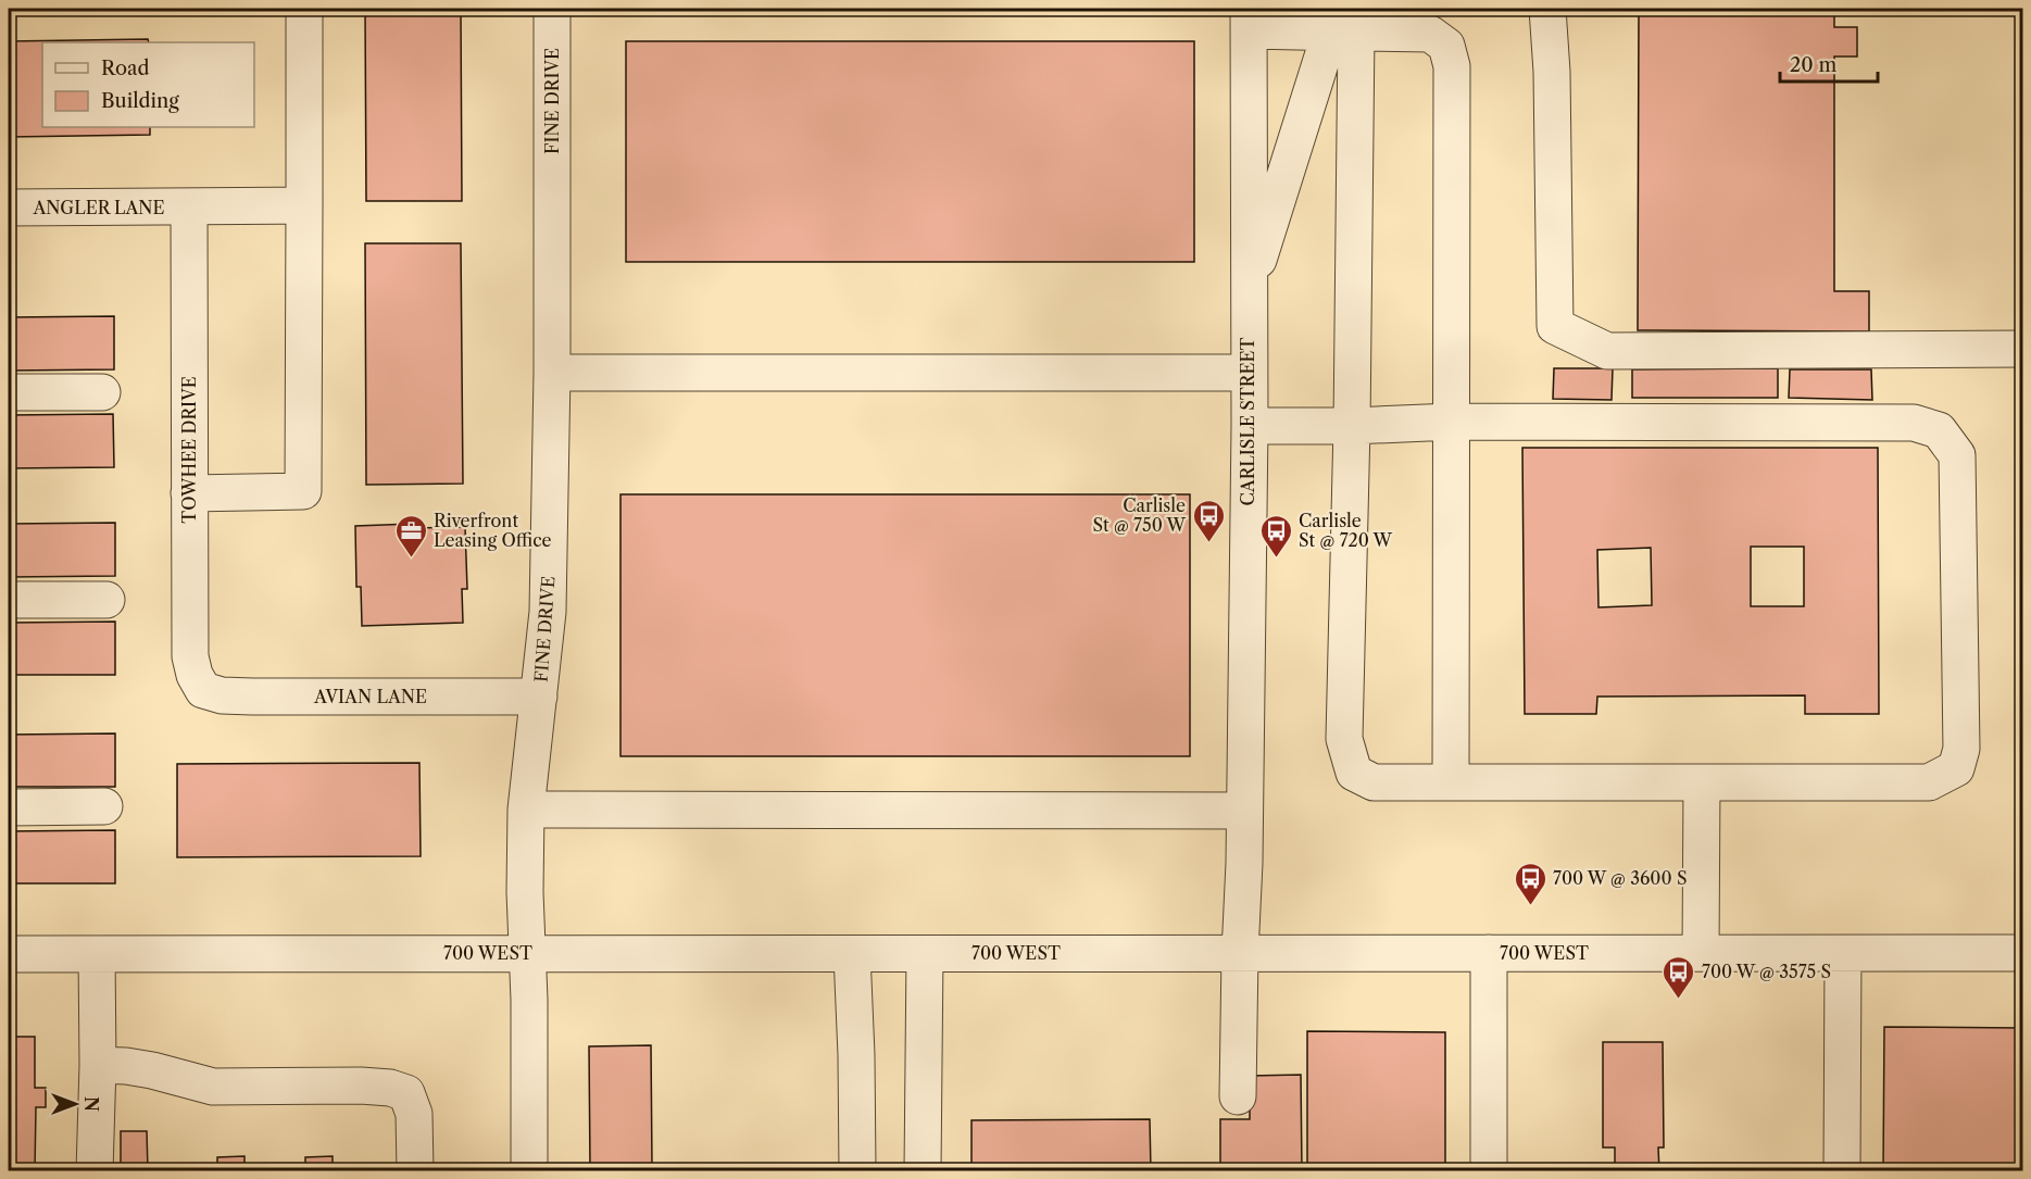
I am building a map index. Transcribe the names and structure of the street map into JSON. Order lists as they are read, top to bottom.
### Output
{
  "streets": {
    "street": [
      "FINE DRIVE",
      "ANGLER LANE",
      "CARLISLE STREET",
      "TOWHEE DRIVE",
      "AVIAN LANE",
      "700 WEST"
    ]
  },
  "crossings": [
    ["FINE DRIVE", "AVIAN LANE"],
    ["FINE DRIVE", "700 WEST"],
    ["ANGLER LANE", "TOWHEE DRIVE"],
    ["CARLISLE STREET", "700 WEST"],
    ["TOWHEE DRIVE", "AVIAN LANE"]
  ],
  "places": {
    "bus stop": [
      "Carlisle St @ 750 W",
      "Carlisle St @ 720 W",
      "700 W @ 3600 S",
      "700 W @ 3575 S"
    ],
    "office": ["Riverfront Leasing Office"]
  },
  "legend": ["Road", "Building"],
  "scale_bar": "20 m",
  "north": "right"
}
